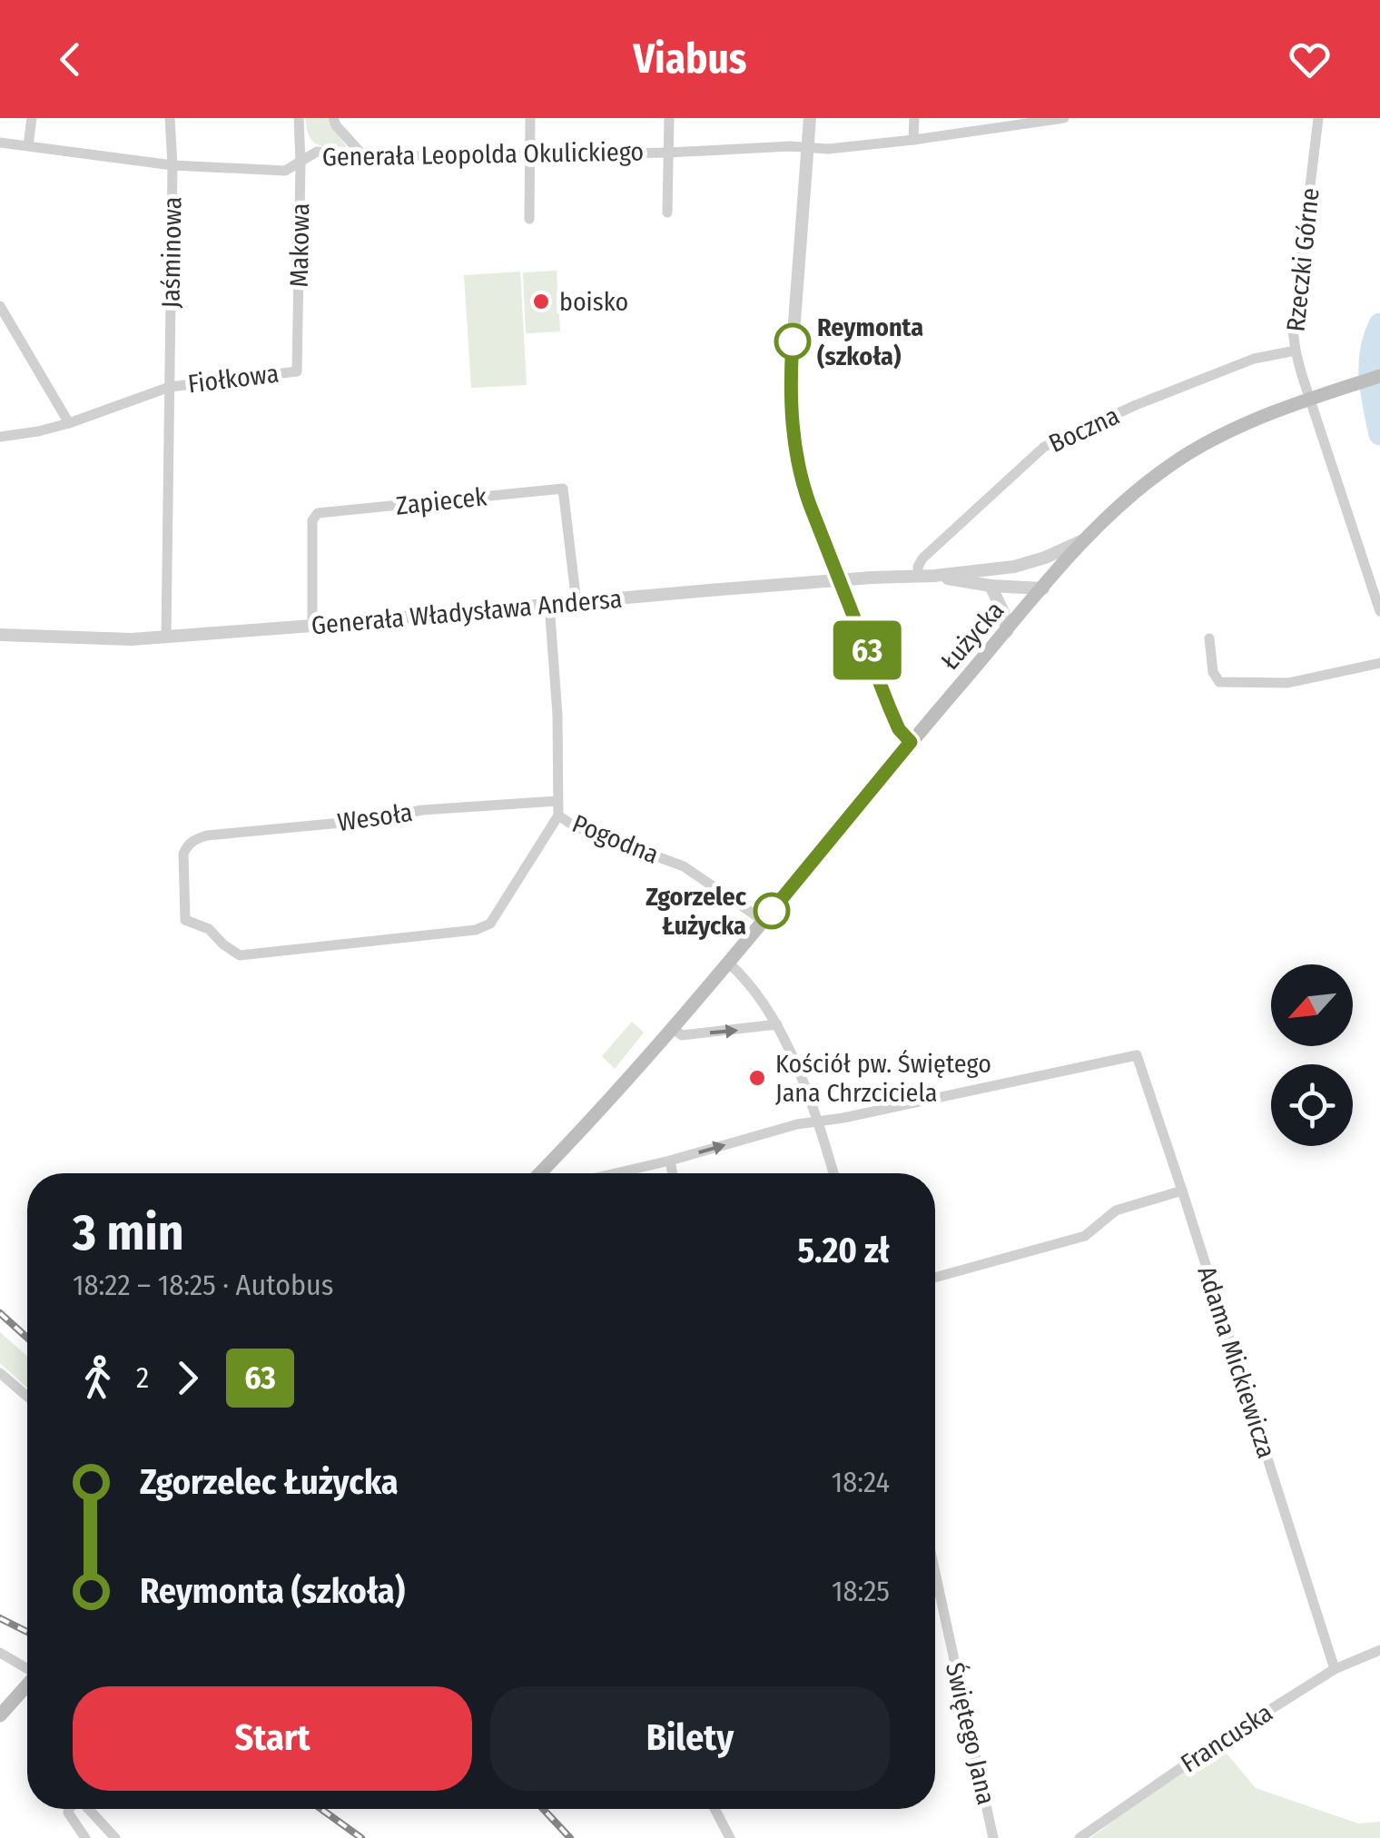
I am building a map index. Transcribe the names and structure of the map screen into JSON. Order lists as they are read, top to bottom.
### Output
{
  "streets": {
    "main road": ["Łużycka"],
    "street": [
      "Generała Leopolda Okulickiego",
      "Makowa",
      "Jaśminowa",
      "Rzeczki Górne",
      "Fiołkowa",
      "Boczna",
      "Zapiecek",
      "Generała Władysława Andersa",
      "Wesoła",
      "Pogodna",
      "Adama Mickiewicza",
      "Świętego Jana",
      "Francuska"
    ]
  },
  "crossings": [
    ["Generała Leopolda Okulickiego", "Makowa"],
    ["Generała Leopolda Okulickiego", "Jaśminowa"],
    ["Makowa", "Fiołkowa"],
    ["Jaśminowa", "Fiołkowa"],
    ["Jaśminowa", "Generała Władysława Andersa"],
    ["Rzeczki Górne", "Boczna"],
    ["Rzeczki Górne", "Łużycka"],
    ["Boczna", "Generała Władysława Andersa"],
    ["Zapiecek", "Generała Władysława Andersa"],
    ["Generała Władysława Andersa", "Łużycka"],
    ["Generała Władysława Andersa", "Pogodna"],
    ["Łużycka", "Pogodna"],
    ["Wesoła", "Pogodna"],
    ["Adama Mickiewicza", "Francuska"]
  ],
  "places": [
    "boisko",
    "Reymonta (szkoła)",
    "Zgorzelec Łużycka",
    "Kościół pw. Świętego Jana Chrzciciela"
  ],
  "lines": ["bus line 63"],
  "north": "bottom left",
  "page": {
    "header": "Viabus",
    "on_map": "63",
    "heading": ["3 min", "18:22 – 18:25 · Autobus", "5.20 zł"],
    "legs": ["2", "63"],
    "list": [
      {
        "name": "Zgorzelec Łużycka",
        "value": "18:24"
      },
      {
        "name": "Reymonta (szkoła)",
        "value": "18:25"
      }
    ],
    "buttons": ["Start", "Bilety"]
  }
}
